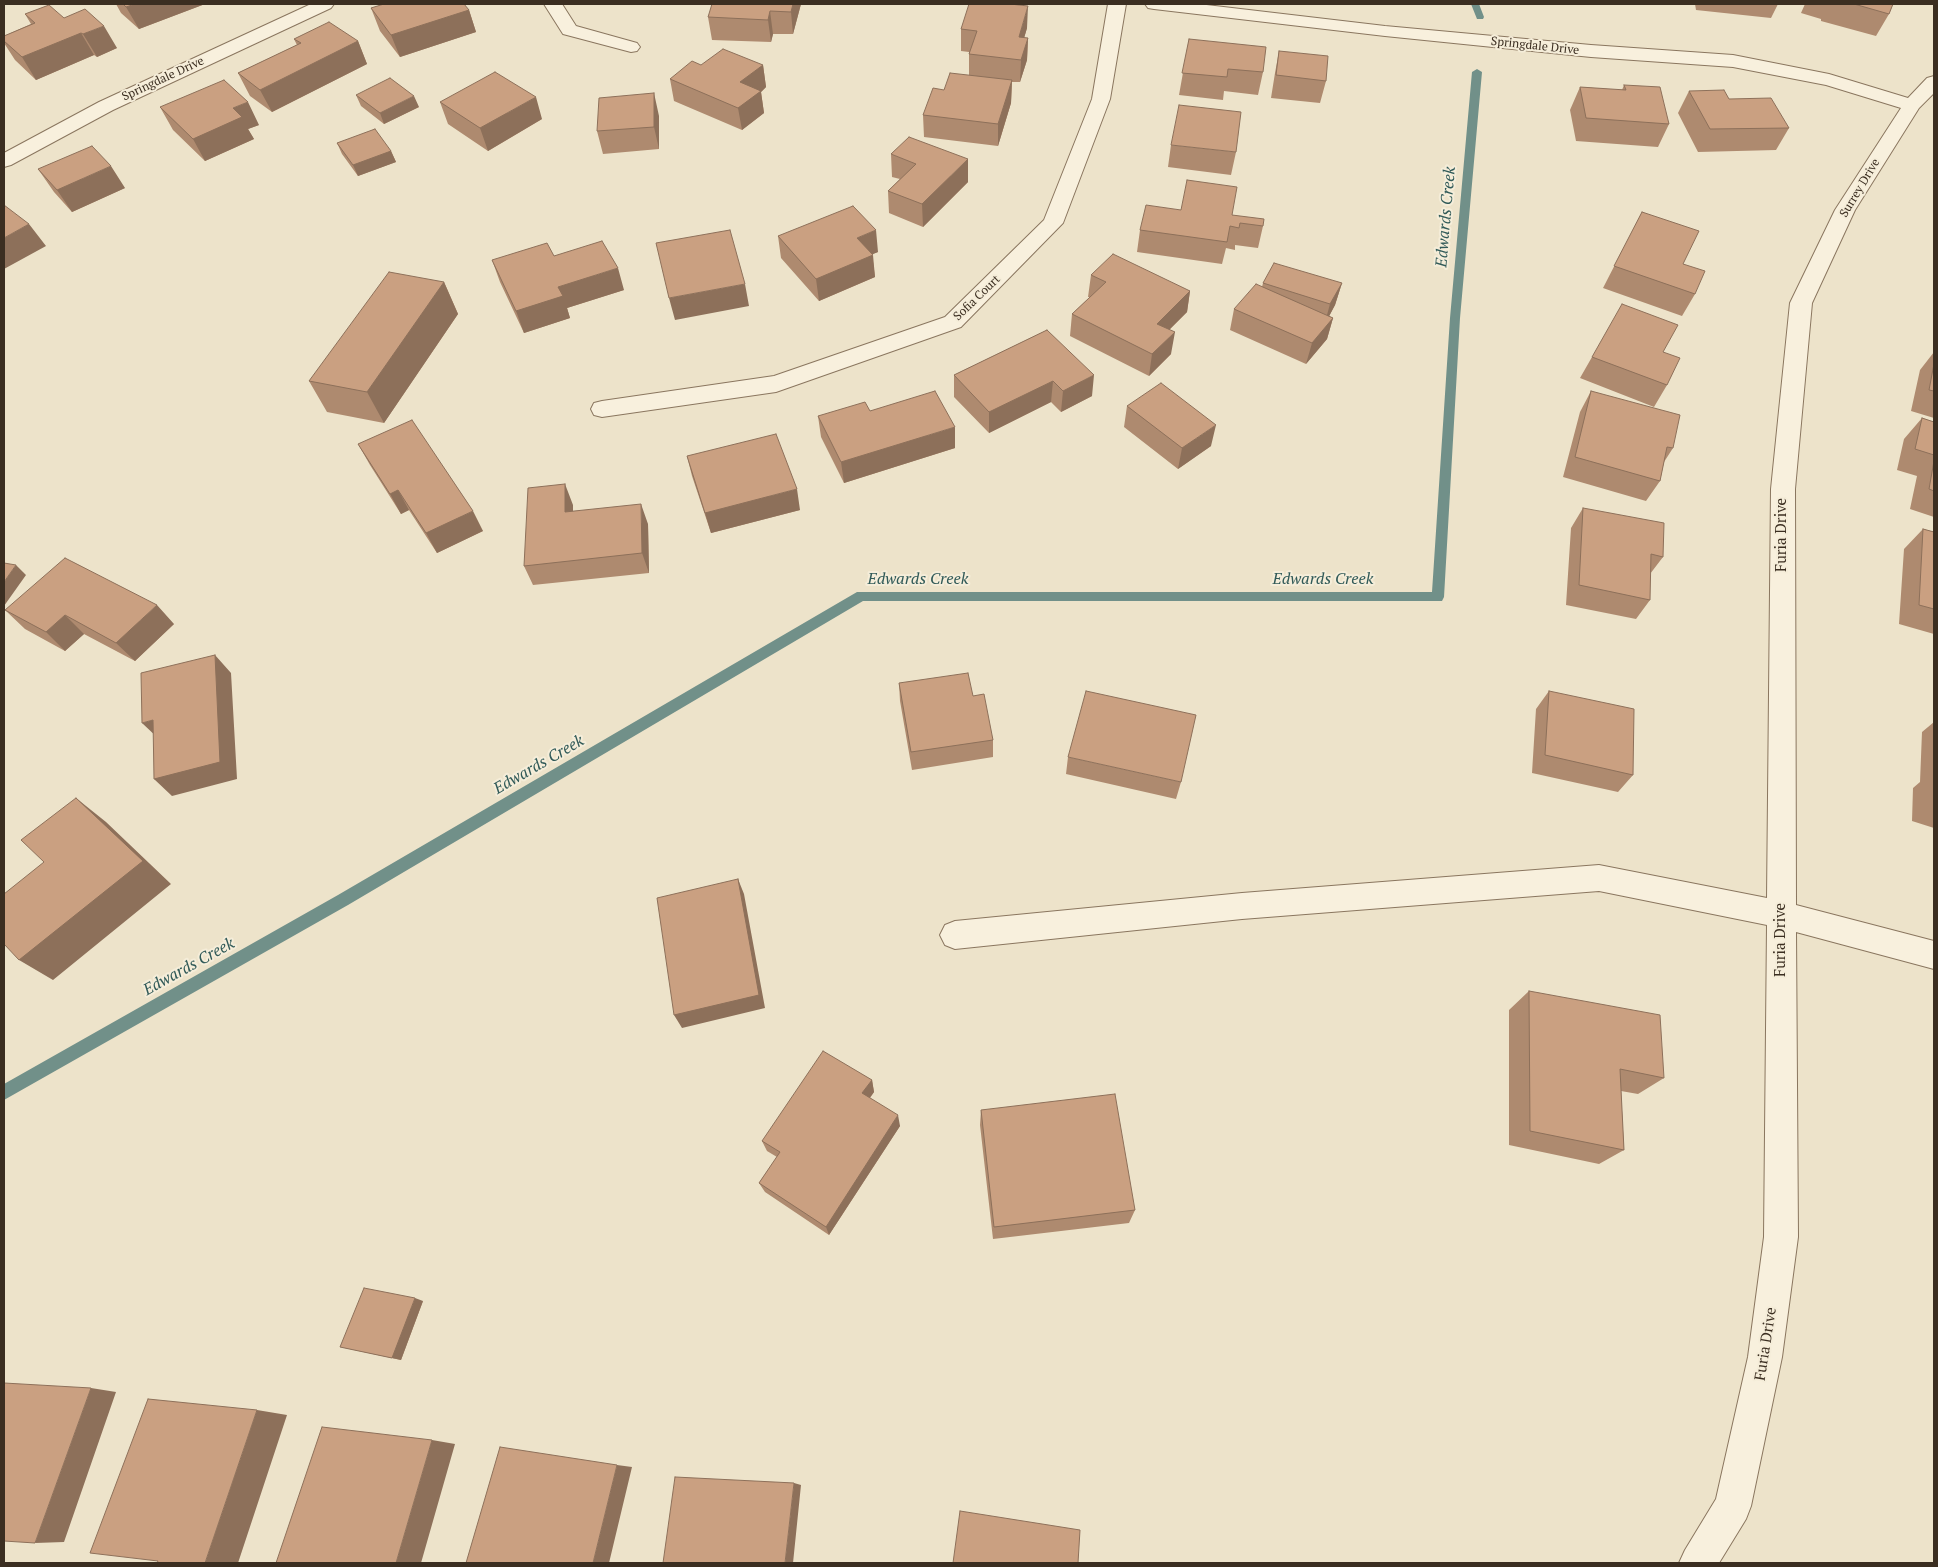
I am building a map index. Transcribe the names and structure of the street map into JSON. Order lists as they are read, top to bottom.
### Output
{
  "streets": {
    "street": [
      "Springdale Drive",
      "Surrey Drive",
      "Sofia Court",
      "Furia Drive"
    ]
  },
  "crossings": [
    ["Springdale Drive", "Surrey Drive"],
    ["Surrey Drive", "Furia Drive"]
  ],
  "water": ["Edwards Creek"]
}
